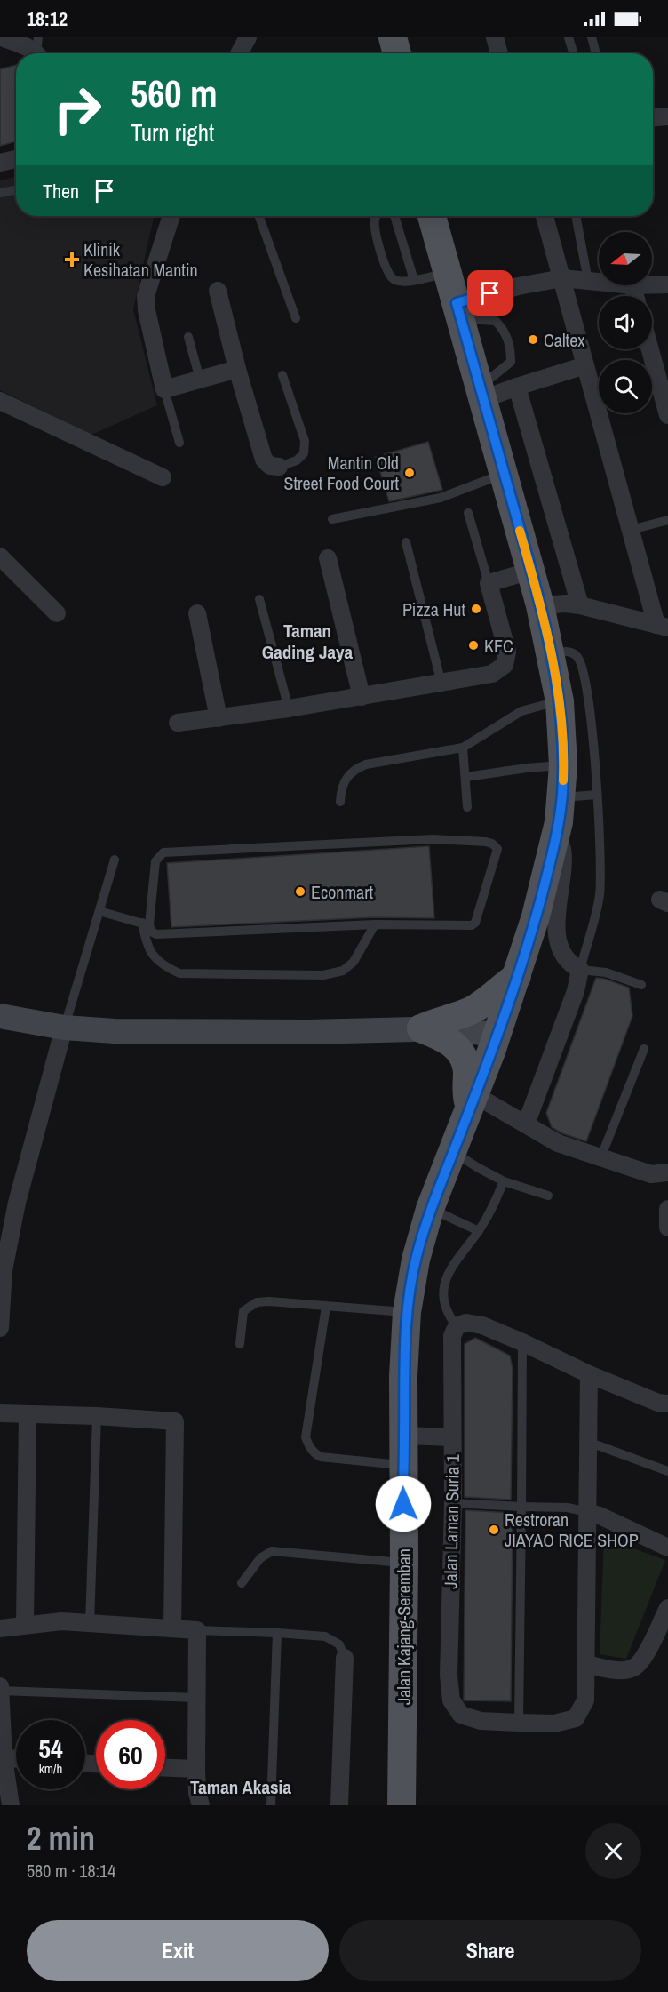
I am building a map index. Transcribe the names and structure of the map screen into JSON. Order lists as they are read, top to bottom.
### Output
{
  "streets": {
    "main road": ["Jalan Kajang-Seremban"],
    "street": ["Jalan Laman Suria 1"]
  },
  "districts": ["Taman Gading Jaya", "Taman Akasia"],
  "places": {
    "health": ["Klinik Kesihatan Mantin"],
    "other": [
      "Caltex",
      "Mantin Old Street Food Court",
      "Pizza Hut",
      "KFC",
      "Econmart",
      "Restroran JIAYAO RICE SHOP"
    ]
  },
  "north": "left",
  "page": {
    "status": "18:12",
    "turn": ["560 m", "Turn right"],
    "then": "Then",
    "speed": "54 km/h",
    "limit": "60",
    "heading": ["2 min", "580 m · 18:14"],
    "buttons": ["Exit", "Share"]
  }
}
